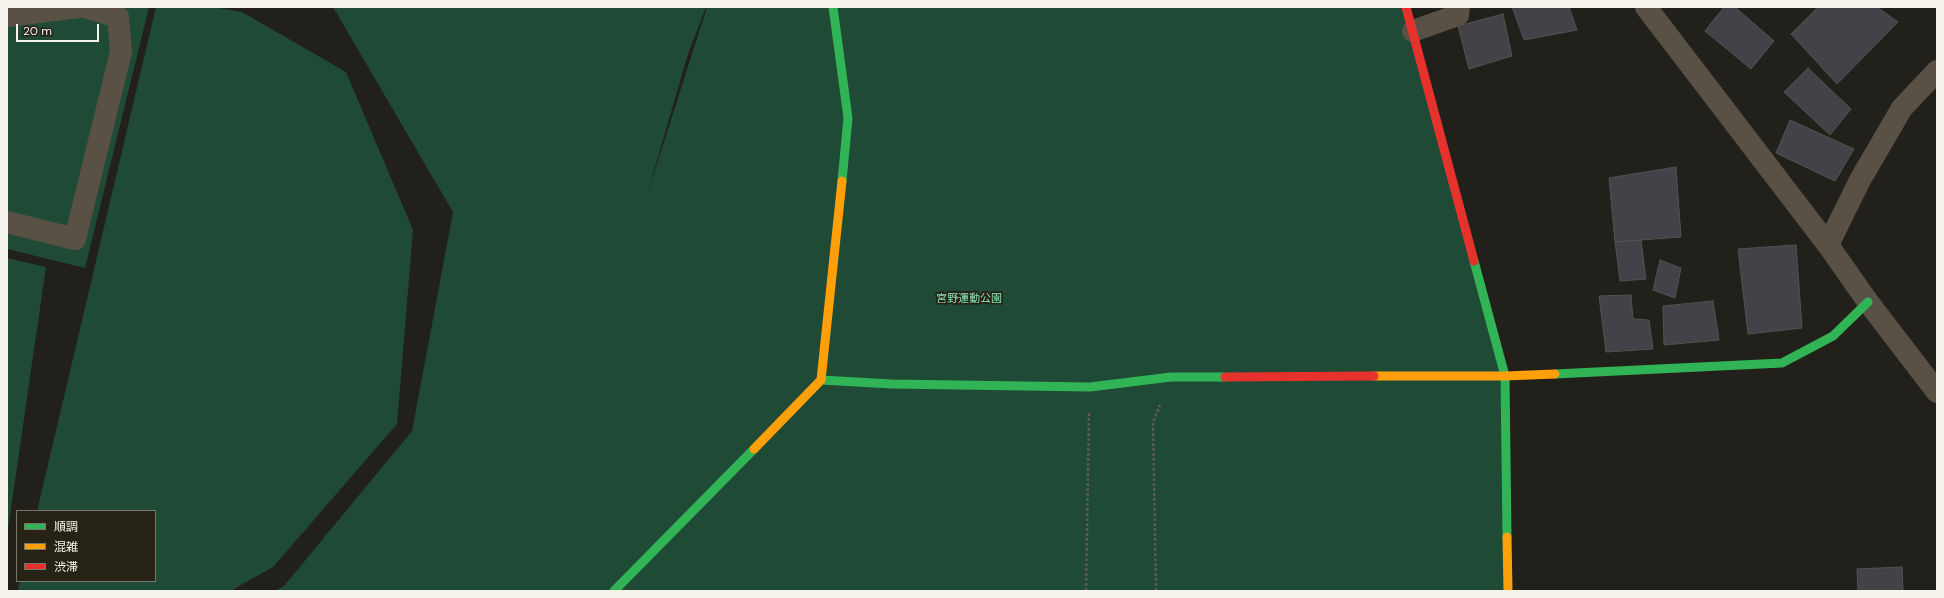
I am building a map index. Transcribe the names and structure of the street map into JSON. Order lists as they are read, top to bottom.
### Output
{
  "parks": ["宮野運動公園"],
  "legend": ["順調", "混雑", "渋滞"],
  "scale_bar": "20 m"
}
